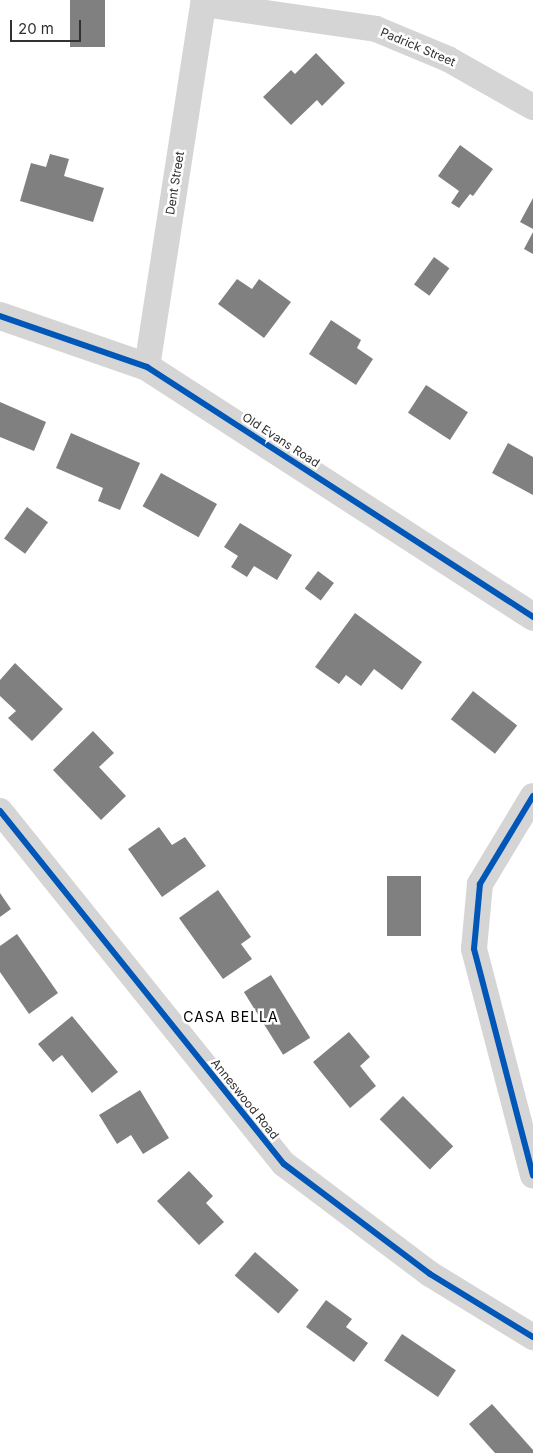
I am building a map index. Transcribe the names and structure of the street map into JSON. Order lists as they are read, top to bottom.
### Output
{
  "streets": {
    "street": [
      "Padrick Street",
      "Dent Street",
      "Old Evans Road",
      "Anneswood Road"
    ]
  },
  "crossings": [
    ["Padrick Street", "Dent Street"],
    ["Dent Street", "Old Evans Road"]
  ],
  "districts": ["CASA BELLA"],
  "scale_bar": "20 m"
}
